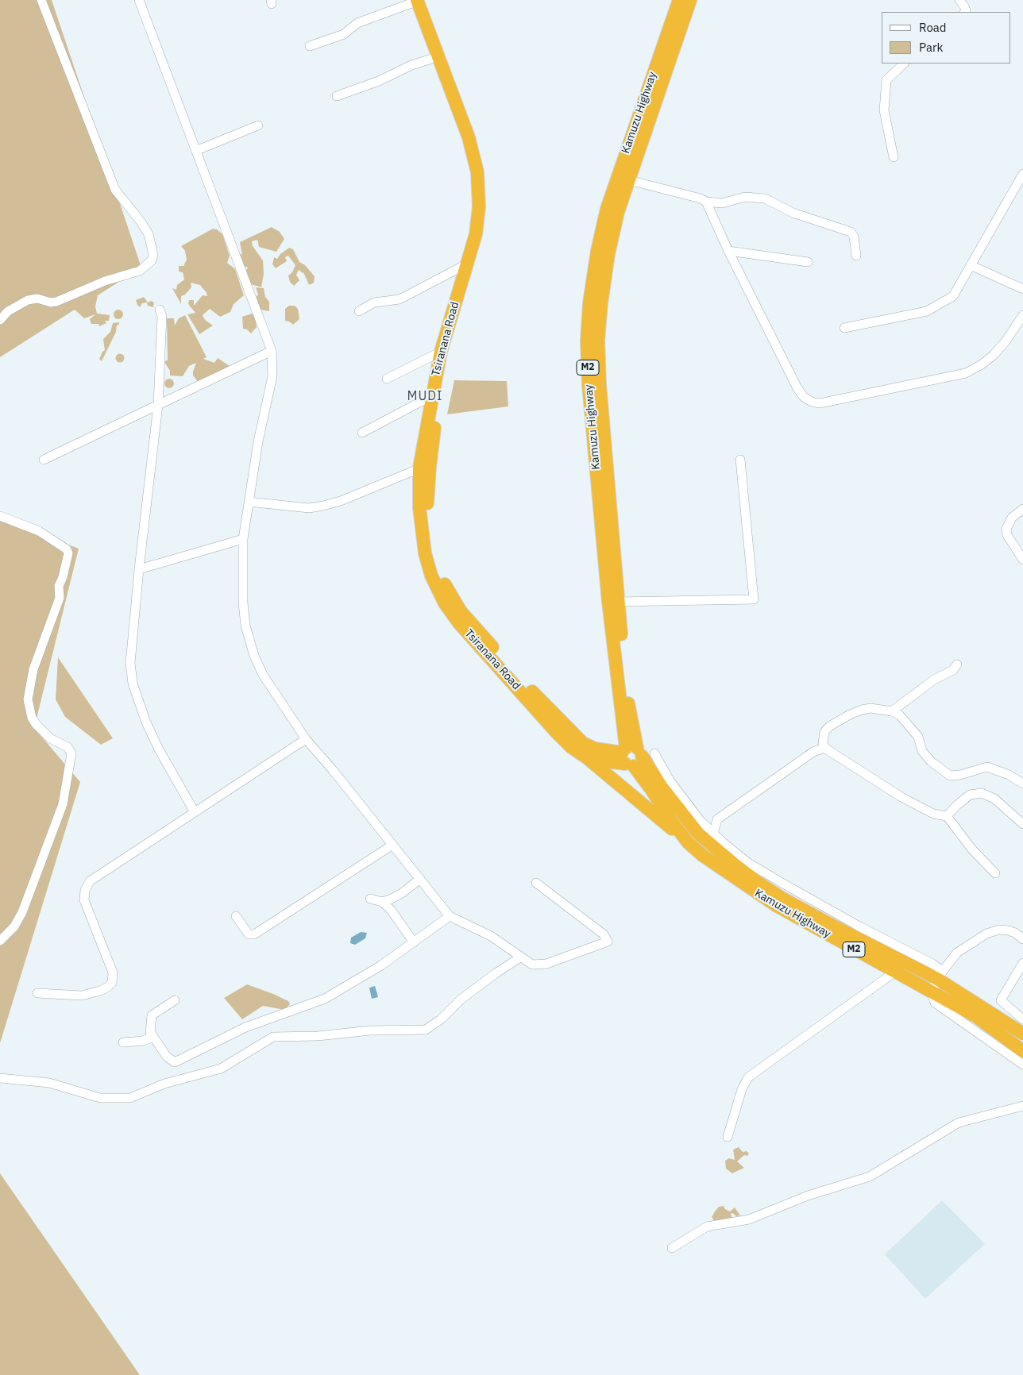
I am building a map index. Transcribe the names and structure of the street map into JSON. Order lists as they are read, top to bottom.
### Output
{
  "streets": {
    "highway": ["Kamuzu Highway", "Tsiranana Road", "M2"]
  },
  "crossings": [
    ["Kamuzu Highway", "Tsiranana Road"]
  ],
  "districts": ["MUDI"],
  "legend": ["Road", "Park"]
}
